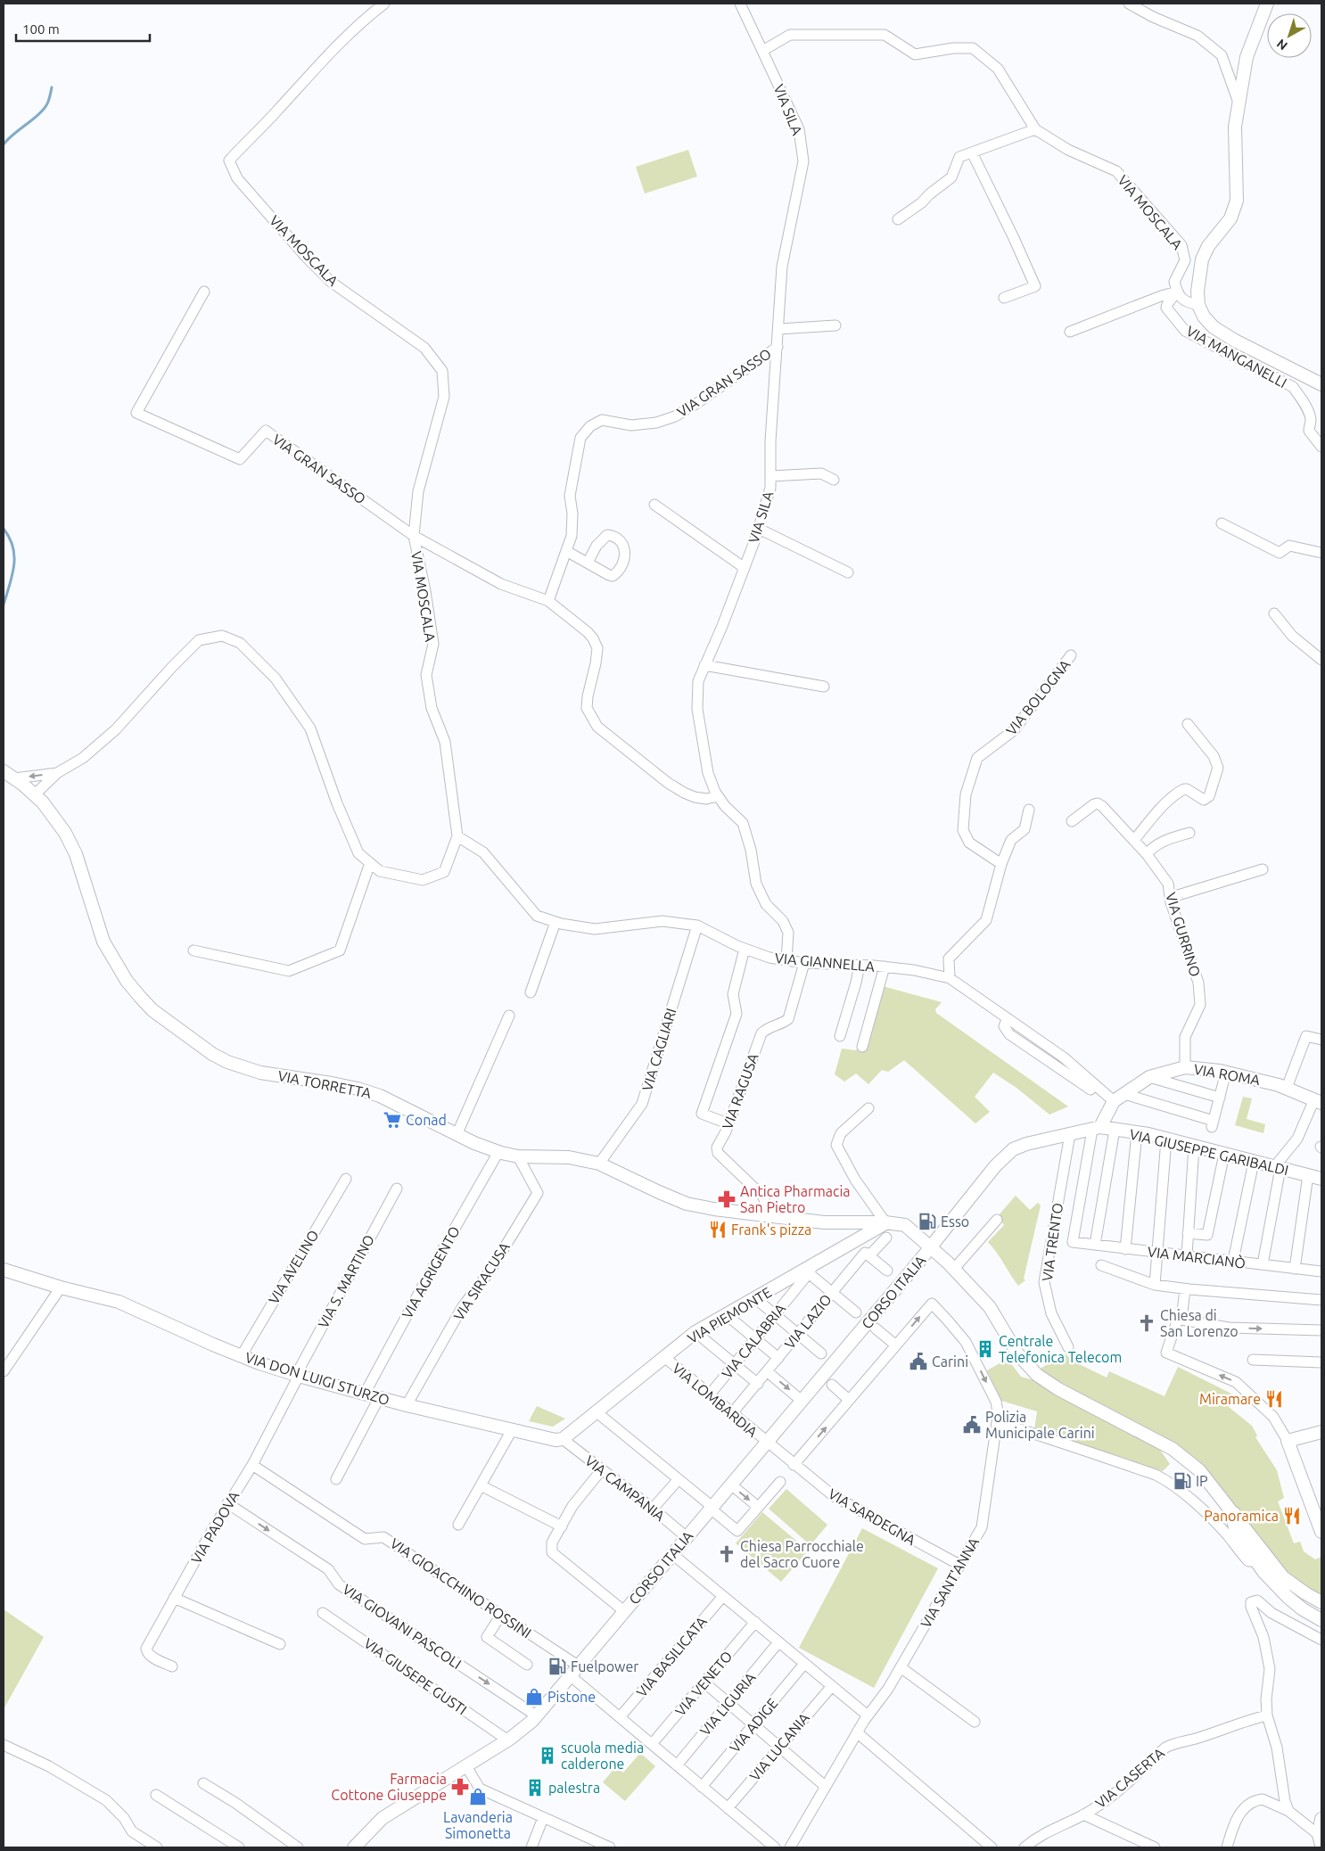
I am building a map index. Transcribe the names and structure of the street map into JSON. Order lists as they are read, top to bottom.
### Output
{
  "streets": {
    "street": [
      "VIA SILA",
      "VIA MOSCALA",
      "VIA MANGANELLI",
      "VIA GRAN SASSO",
      "VIA BOLOGNA",
      "VIA GURRINO",
      "VIA GIANNELLA",
      "VIA CAGLIARI",
      "VIA ROMA",
      "VIA TORRETTA",
      "VIA RAGUSA",
      "VIA GIUSEPPE GARIBALDI",
      "VIA TRENTO",
      "VIA MARCIANÒ",
      "VIA AVELINO",
      "VIA AGRIGENTO",
      "VIA S. MARTINO",
      "VIA SIRACUSA",
      "CORSO ITALIA",
      "VIA PIEMONTE",
      "VIA LAZIO",
      "VIA CALABRIA",
      "VIA DON LUIGI STURZO",
      "VIA LOMBARDIA",
      "VIA CAMPANIA",
      "VIA SARDEGNA",
      "VIA PADOVA",
      "VIA SANT'ANNA",
      "VIA GIOACCHINO ROSSINI",
      "VIA GIOVANI PASCOLI",
      "VIA BASILICATA",
      "VIA GIUSEPE GUSTI",
      "VIA VENETO",
      "VIA LIGURIA",
      "VIA ADIGE",
      "VIA LUCANIA",
      "VIA CASERTA"
    ]
  },
  "crossings": [
    ["VIA SILA", "VIA MOSCALA"],
    ["VIA SILA", "VIA GRAN SASSO"],
    ["VIA SILA", "VIA GIANNELLA"],
    ["VIA MOSCALA", "VIA MANGANELLI"],
    ["VIA MOSCALA", "VIA GRAN SASSO"],
    ["VIA MOSCALA", "VIA GIANNELLA"],
    ["VIA MOSCALA", "VIA TORRETTA"],
    ["VIA GURRINO", "VIA ROMA"],
    ["VIA GIANNELLA", "VIA CAGLIARI"],
    ["VIA GIANNELLA", "VIA ROMA"],
    ["VIA GIANNELLA", "VIA RAGUSA"],
    ["VIA CAGLIARI", "VIA TORRETTA"],
    ["VIA ROMA", "VIA GIUSEPPE GARIBALDI"],
    ["VIA ROMA", "VIA MARCIANÒ"],
    ["VIA TORRETTA", "VIA RAGUSA"],
    ["VIA TORRETTA", "VIA GIUSEPPE GARIBALDI"],
    ["VIA TORRETTA", "VIA AGRIGENTO"],
    ["VIA TORRETTA", "VIA SIRACUSA"],
    ["VIA TORRETTA", "CORSO ITALIA"],
    ["VIA TORRETTA", "VIA PIEMONTE"],
    ["VIA GIUSEPPE GARIBALDI", "VIA TRENTO"],
    ["VIA GIUSEPPE GARIBALDI", "VIA MARCIANÒ"],
    ["VIA GIUSEPPE GARIBALDI", "CORSO ITALIA"],
    ["VIA AVELINO", "VIA DON LUIGI STURZO"],
    ["VIA AGRIGENTO", "VIA DON LUIGI STURZO"],
    ["VIA S. MARTINO", "VIA DON LUIGI STURZO"],
    ["VIA S. MARTINO", "VIA PADOVA"],
    ["VIA SIRACUSA", "VIA DON LUIGI STURZO"],
    ["CORSO ITALIA", "VIA LOMBARDIA"],
    ["CORSO ITALIA", "VIA CAMPANIA"],
    ["CORSO ITALIA", "VIA SARDEGNA"],
    ["CORSO ITALIA", "VIA GIOACCHINO ROSSINI"],
    ["CORSO ITALIA", "VIA GIOVANI PASCOLI"],
    ["CORSO ITALIA", "VIA GIUSEPE GUSTI"],
    ["VIA PIEMONTE", "VIA CALABRIA"],
    ["VIA PIEMONTE", "VIA DON LUIGI STURZO"],
    ["VIA PIEMONTE", "VIA LOMBARDIA"],
    ["VIA PIEMONTE", "VIA CAMPANIA"],
    ["VIA LAZIO", "VIA LOMBARDIA"],
    ["VIA CALABRIA", "VIA LOMBARDIA"],
    ["VIA DON LUIGI STURZO", "VIA CAMPANIA"],
    ["VIA DON LUIGI STURZO", "VIA PADOVA"],
    ["VIA LOMBARDIA", "VIA SARDEGNA"],
    ["VIA SARDEGNA", "VIA SANT'ANNA"],
    ["VIA PADOVA", "VIA GIOACCHINO ROSSINI"],
    ["VIA PADOVA", "VIA GIOVANI PASCOLI"]
  ],
  "one_way": ["VIA GIOVANI PASCOLI"],
  "places": {
    "supermarket": ["Conad"],
    "pharmacy": ["Antica Pharmacia San Pietro", "Farmacia Cottone Giuseppe"],
    "fuel station": ["Esso", "IP", "Fuelpower"],
    "restaurant": ["Frank's pizza", "Miramare", "Panoramica"],
    "church": ["Chiesa di San Lorenzo", "Chiesa Parrocchiale del Sacro Cuore"],
    "building": ["Centrale Telefonica Telecom", "scuola media calderone", "palestra"],
    "public building": ["Carini", "Polizia Municipale Carini"],
    "shop": ["Pistone", "Lavanderia Simonetta"]
  },
  "scale_bar": "100 m",
  "north": "bottom left"
}
